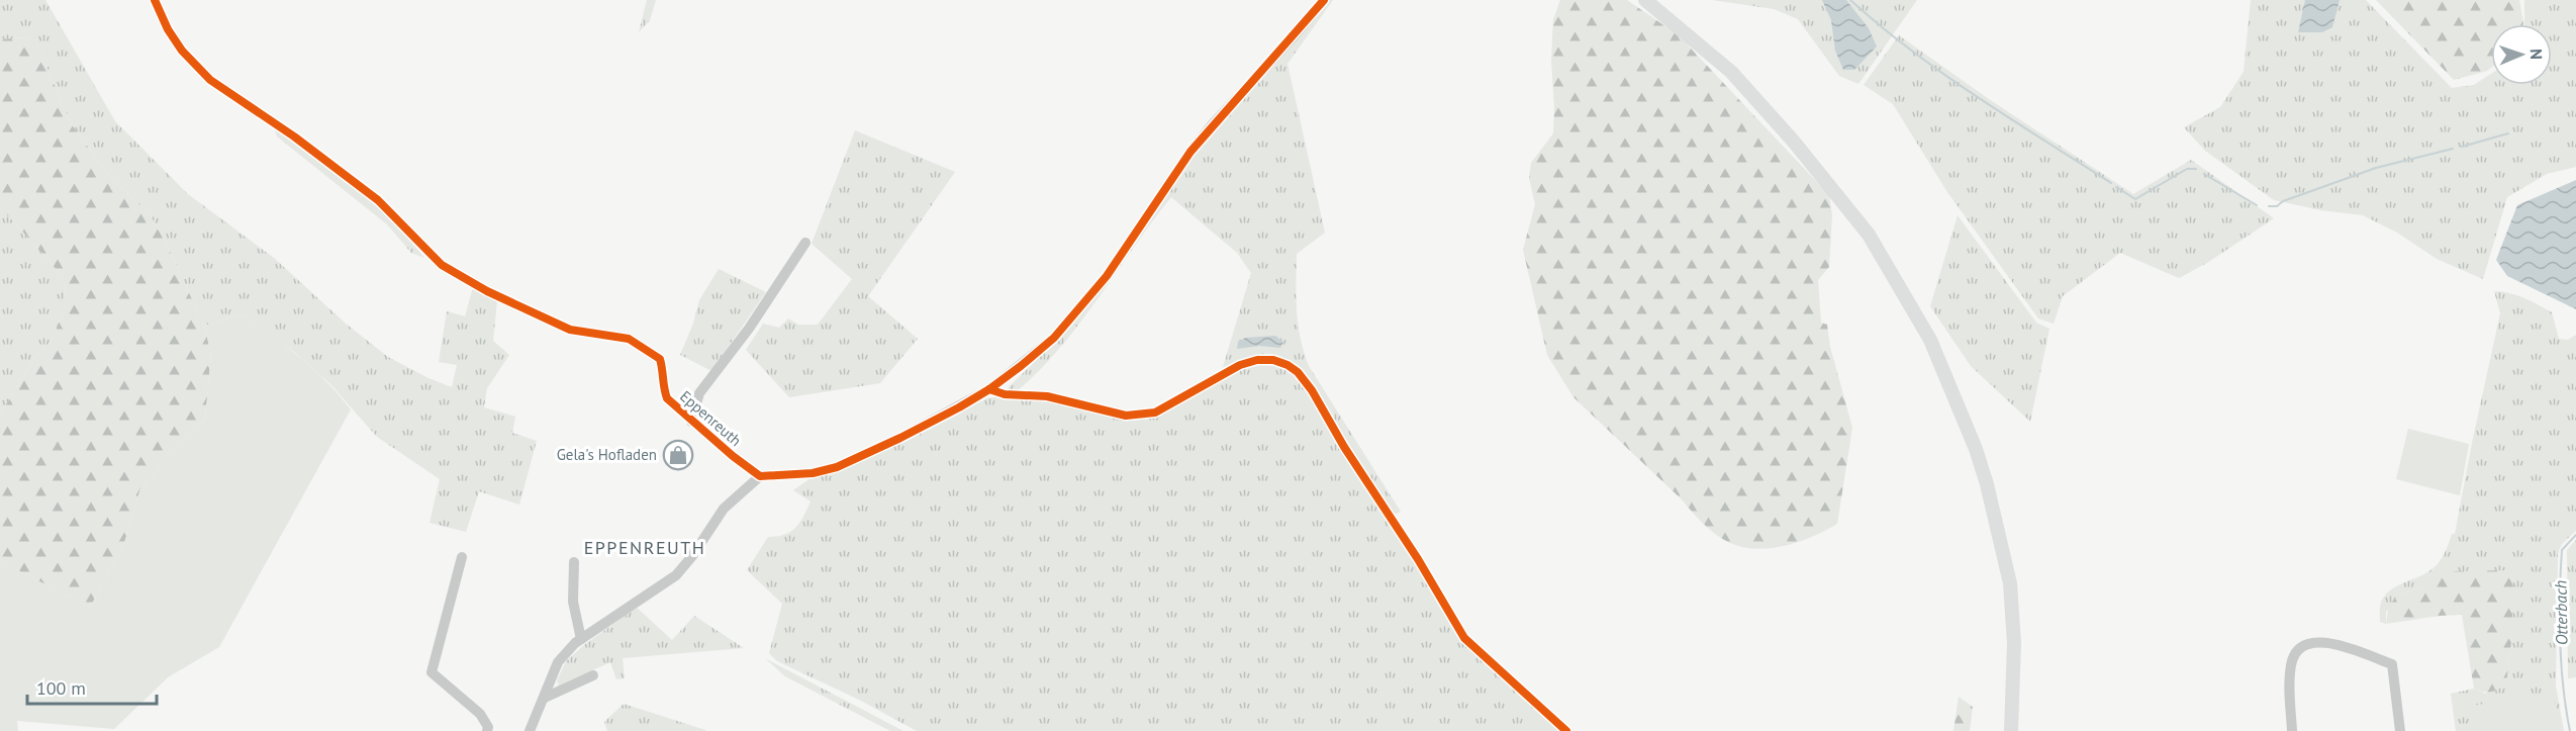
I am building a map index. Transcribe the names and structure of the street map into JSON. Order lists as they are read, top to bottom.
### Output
{
  "streets": {
    "street": ["Eppenreuth"]
  },
  "districts": ["EPPENREUTH"],
  "water": ["Otterbach"],
  "places": {
    "shop": ["Gela's Hofladen"]
  },
  "scale_bar": "100 m",
  "north": "right"
}
